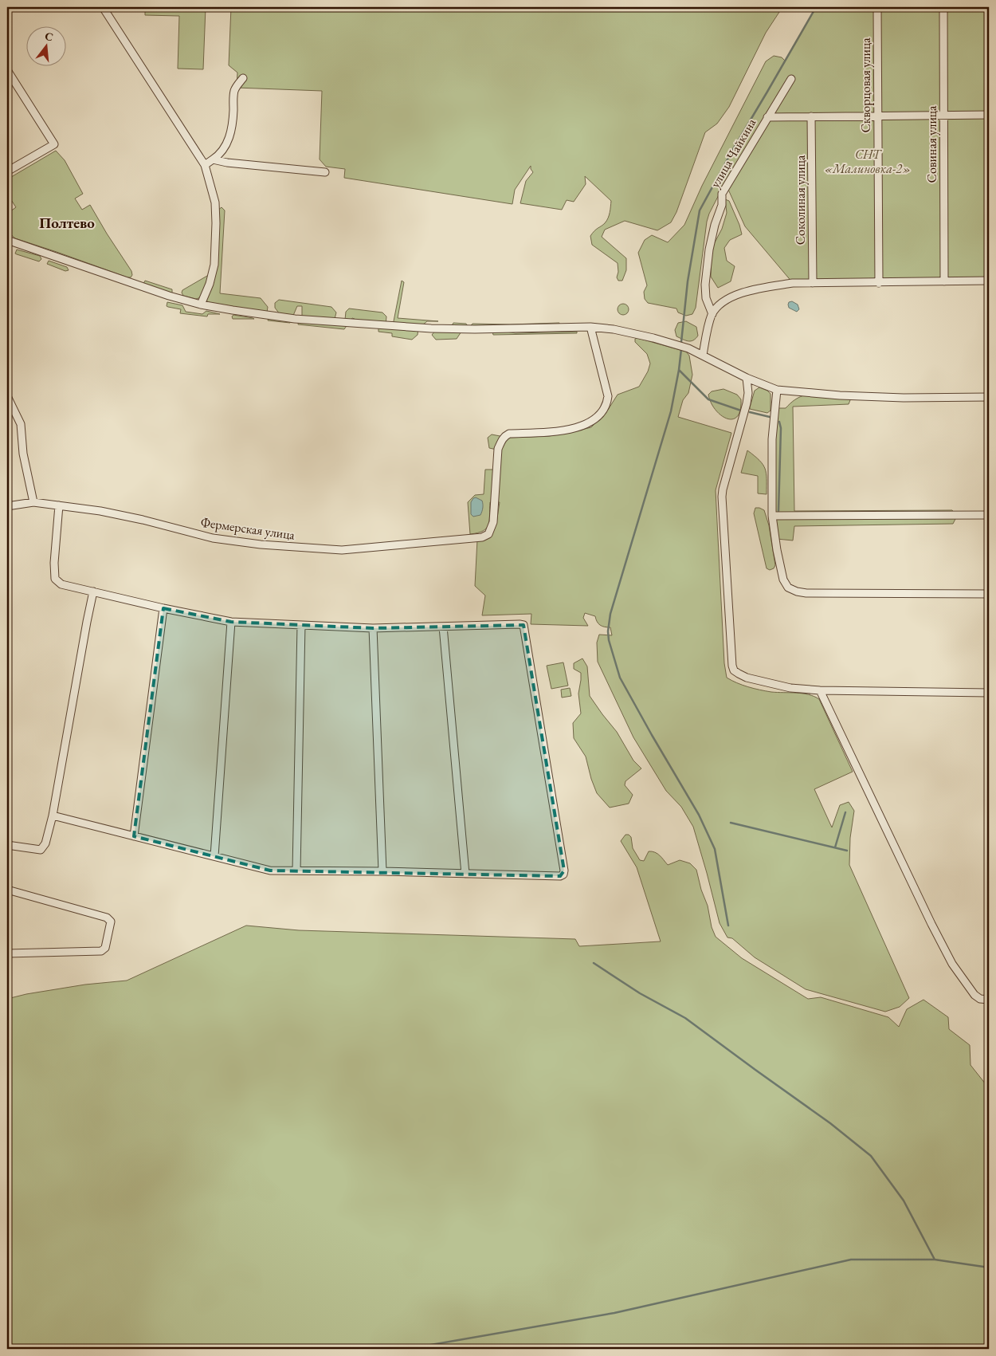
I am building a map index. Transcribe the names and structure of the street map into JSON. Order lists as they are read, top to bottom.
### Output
{
  "streets": {
    "street": [
      "Скворцовая улица",
      "Совиная улица",
      "улица Чайкина",
      "Соколиная улица",
      "Фермерская улица"
    ]
  },
  "districts": ["Полтево"],
  "parks": ["СНТ «Малиновка-2»"],
  "north": "top"
}
